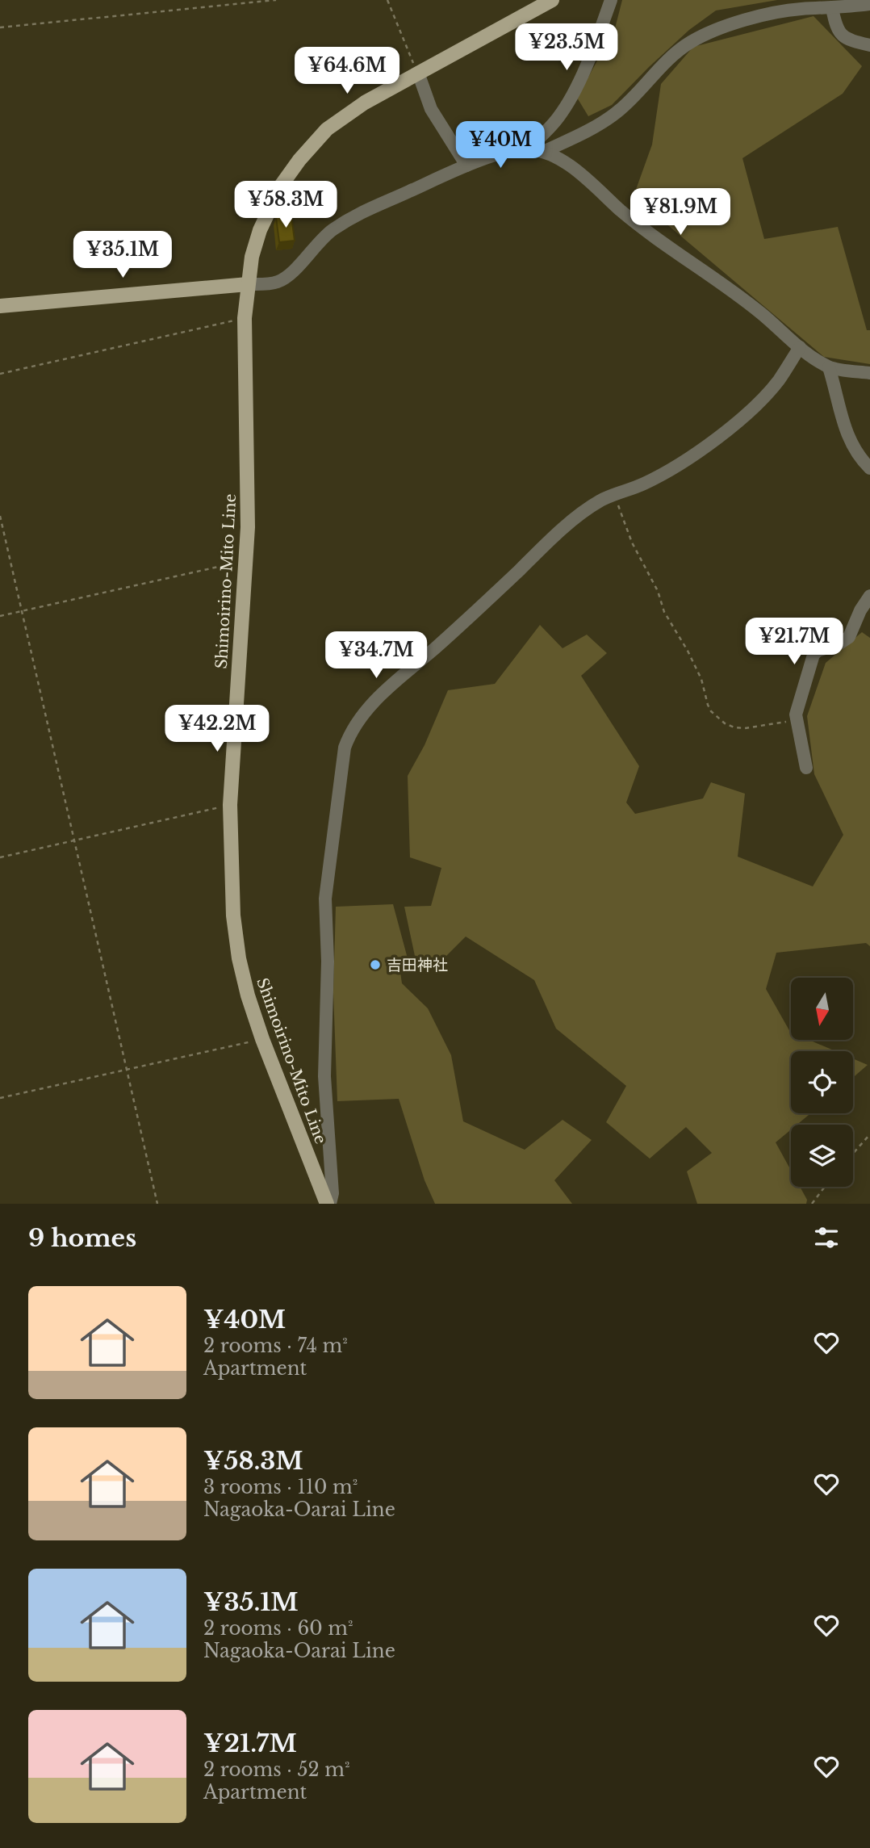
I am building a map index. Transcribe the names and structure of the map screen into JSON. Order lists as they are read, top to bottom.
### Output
{
  "streets": {
    "main road": ["Shimoirino-Mito Line"]
  },
  "places": ["吉田神社"],
  "north": "bottom",
  "page": {
    "price": [
      "¥23.5M",
      "¥64.6M",
      "¥40M",
      "¥58.3M",
      "¥81.9M",
      "¥35.1M",
      "¥21.7M",
      "¥34.7M",
      "¥42.2M"
    ],
    "heading": "9 homes",
    "list": [
      {
        "name": "¥40M",
        "note": "2 rooms · 74 m² · Apartment"
      },
      {
        "name": "¥58.3M",
        "note": "3 rooms · 110 m² · Nagaoka-Oarai Line"
      },
      {
        "name": "¥35.1M",
        "note": "2 rooms · 60 m² · Nagaoka-Oarai Line"
      },
      {
        "name": "¥21.7M",
        "note": "2 rooms · 52 m² · Apartment"
      }
    ]
  }
}
